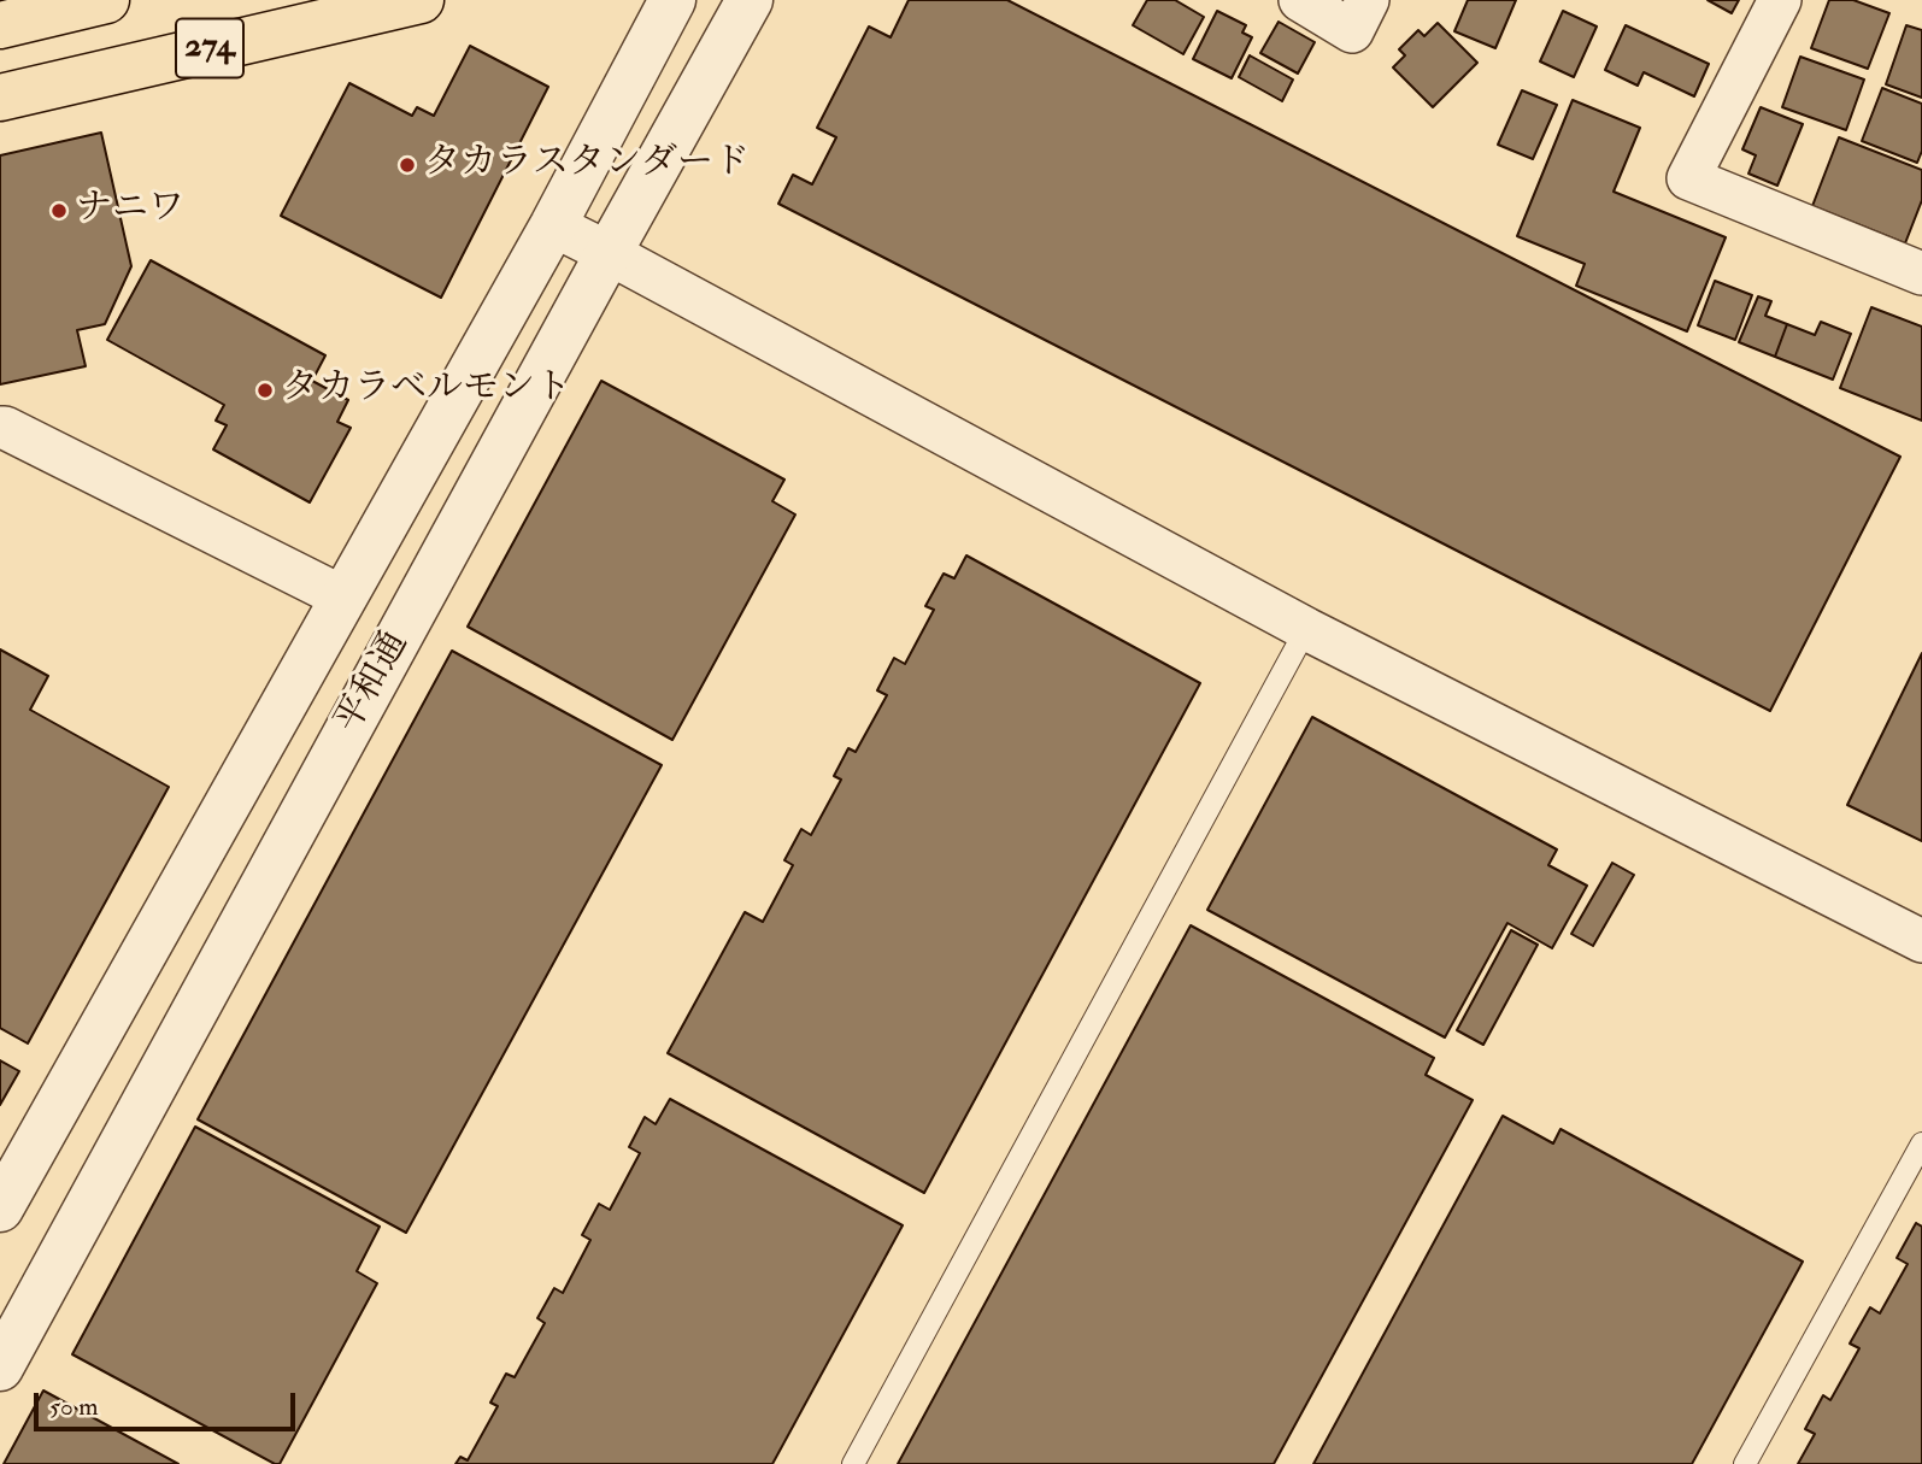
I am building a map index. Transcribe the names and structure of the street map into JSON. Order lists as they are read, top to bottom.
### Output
{
  "streets": {
    "highway": ["274"],
    "street": ["平和通"]
  },
  "places": ["タカラスタンダード", "ナニワ", "タカラベルモント"],
  "scale_bar": "50 m"
}
